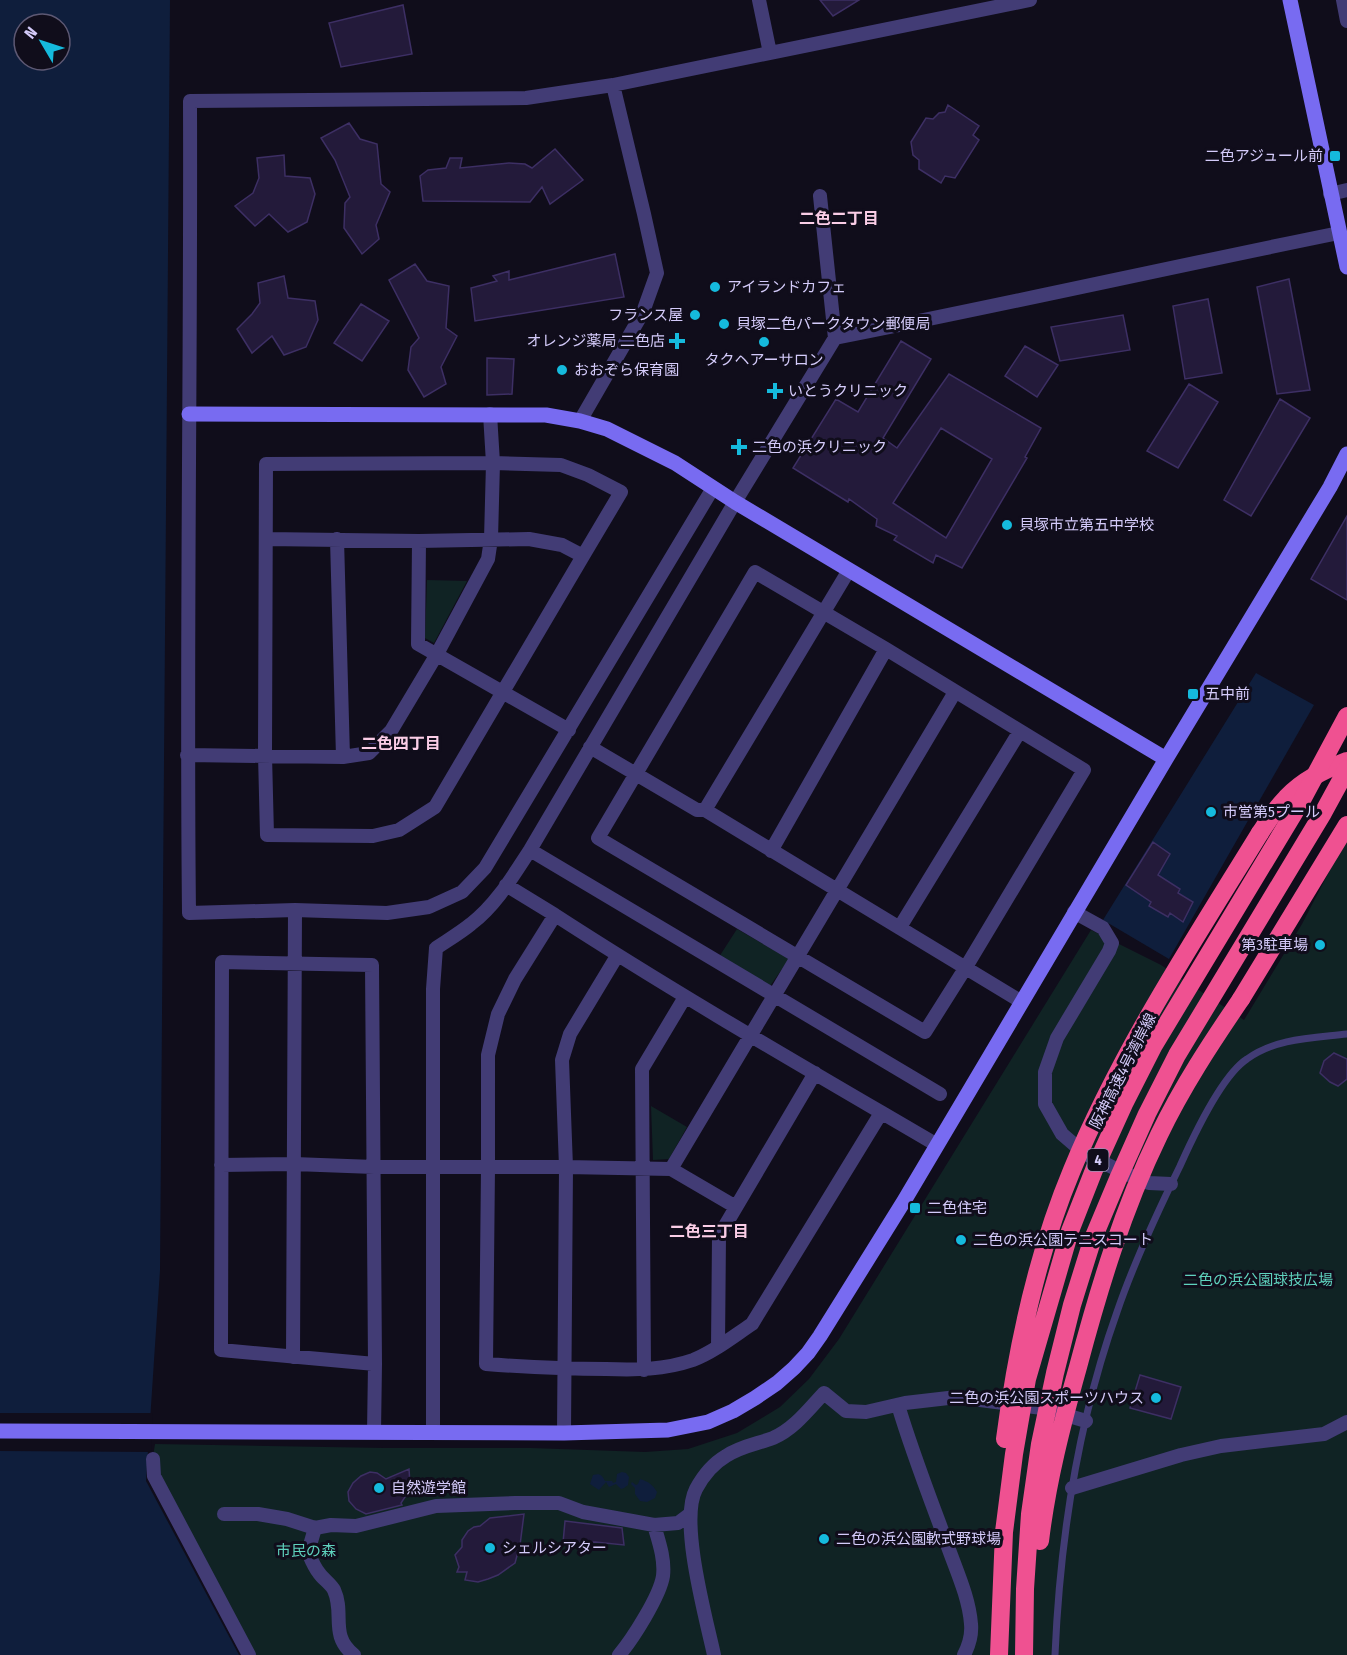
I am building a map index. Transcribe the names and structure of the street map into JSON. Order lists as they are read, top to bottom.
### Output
{
  "streets": {
    "highway": ["阪神高速4号湾岸線", "4"]
  },
  "districts": ["二色二丁目", "二色四丁目", "二色三丁目"],
  "parks": ["二色の浜公園球技広場", "市民の森"],
  "places": {
    "transit": ["二色アジュール前", "五中前", "二色住宅"],
    "other": [
      "アイランドカフェ",
      "フランス屋",
      "貝塚二色パークタウン郵便局",
      "タクヘアーサロン",
      "おおぞら保育園",
      "貝塚市立第五中学校",
      "市営第5プール",
      "第3駐車場",
      "二色の浜公園テニスコート",
      "二色の浜公園スポーツハウス",
      "自然遊学館",
      "二色の浜公園軟式野球場",
      "シェルシアター"
    ],
    "health": ["オレンジ薬局 二色店", "いとうクリニック", "二色の浜クリニック"]
  },
  "north": "top left"
}
